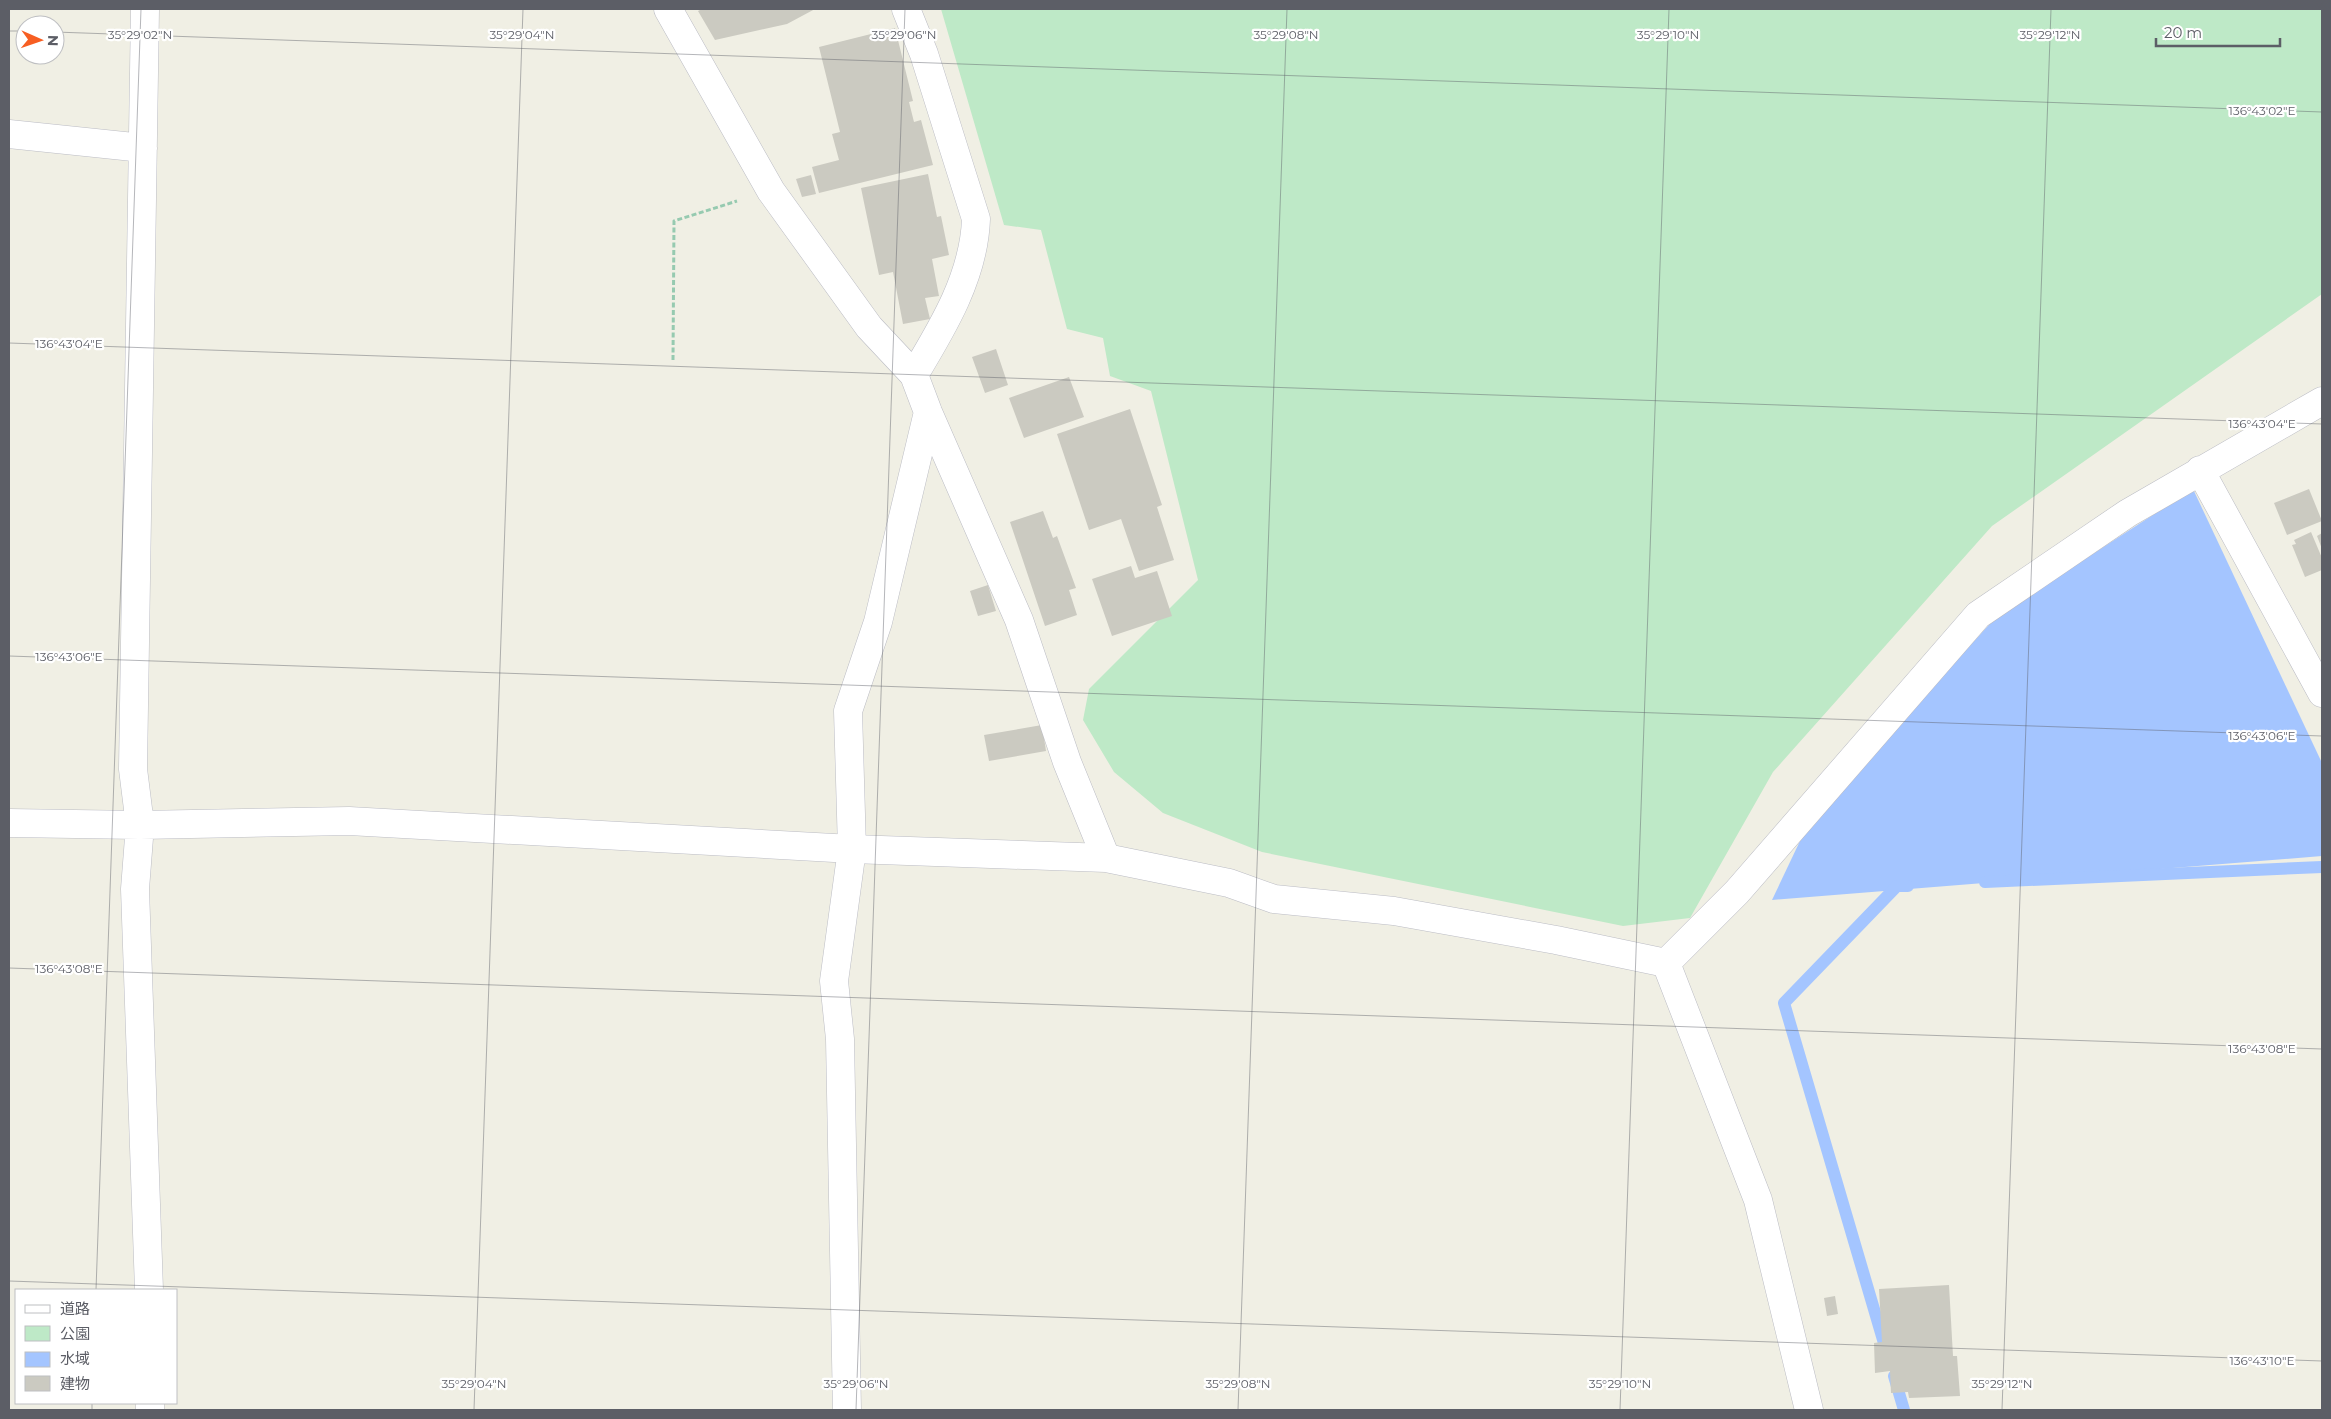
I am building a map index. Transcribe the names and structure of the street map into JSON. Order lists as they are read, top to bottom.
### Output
{
  "legend": [
    "道路",
    "公園",
    "水域",
    "建物"
  ],
  "scale_bar": "20 m",
  "north": "right",
  "coordinates": [
    "35°29'02\"N",
    "35°29'04\"N",
    "35°29'06\"N",
    "35°29'08\"N",
    "35°29'10\"N",
    "35°29'12\"N",
    "136°43'02\"E",
    "136°43'04\"E",
    "136°43'06\"E",
    "136°43'08\"E",
    "136°43'10\"E"
  ]
}
